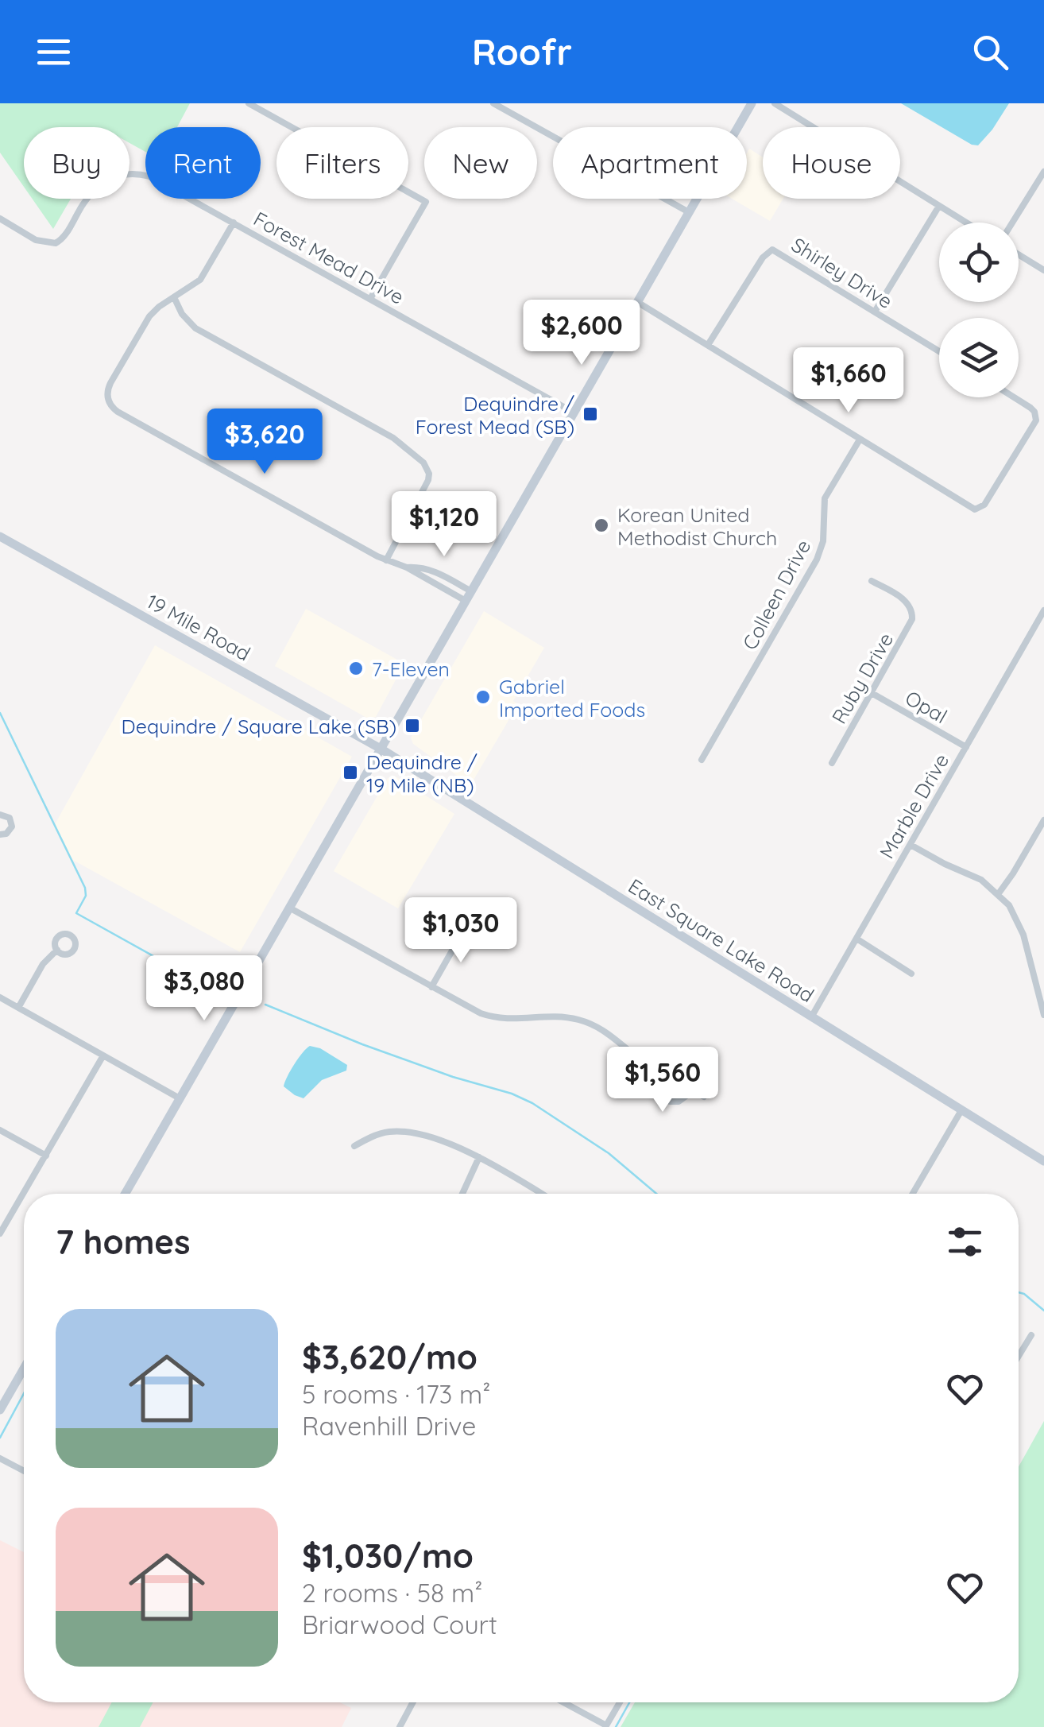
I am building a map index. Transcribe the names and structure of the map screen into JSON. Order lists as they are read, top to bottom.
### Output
{
  "streets": {
    "main road": ["19 Mile Road", "East Square Lake Road"],
    "street": [
      "Forest Mead Drive",
      "Shirley Drive",
      "Colleen Drive",
      "Ruby Drive",
      "Opal",
      "Marble Drive"
    ]
  },
  "crossings": [
    ["19 Mile Road", "East Square Lake Road"],
    ["Ruby Drive", "Opal"],
    ["Opal", "Marble Drive"],
    ["Marble Drive", "East Square Lake Road"]
  ],
  "places": {
    "transit": ["Dequindre / Forest Mead (SB)", "Dequindre / Square Lake (SB)", "Dequindre / 19 Mile (NB)"],
    "other": ["Korean United Methodist Church", "7-Eleven", "Gabriel Imported Foods"]
  },
  "page": {
    "header": "Roofr",
    "chip": [
      "Buy",
      "Rent",
      "Filters",
      "New",
      "Apartment",
      "House"
    ],
    "price": [
      "$2,600",
      "$1,660",
      "$3,620",
      "$1,120",
      "$1,030",
      "$3,080",
      "$1,560"
    ],
    "heading": "7 homes",
    "list": [
      {
        "name": "$3,620/mo",
        "note": "5 rooms · 173 m² · Ravenhill Drive"
      },
      {
        "name": "$1,030/mo",
        "note": "2 rooms · 58 m² · Briarwood Court"
      }
    ]
  }
}
